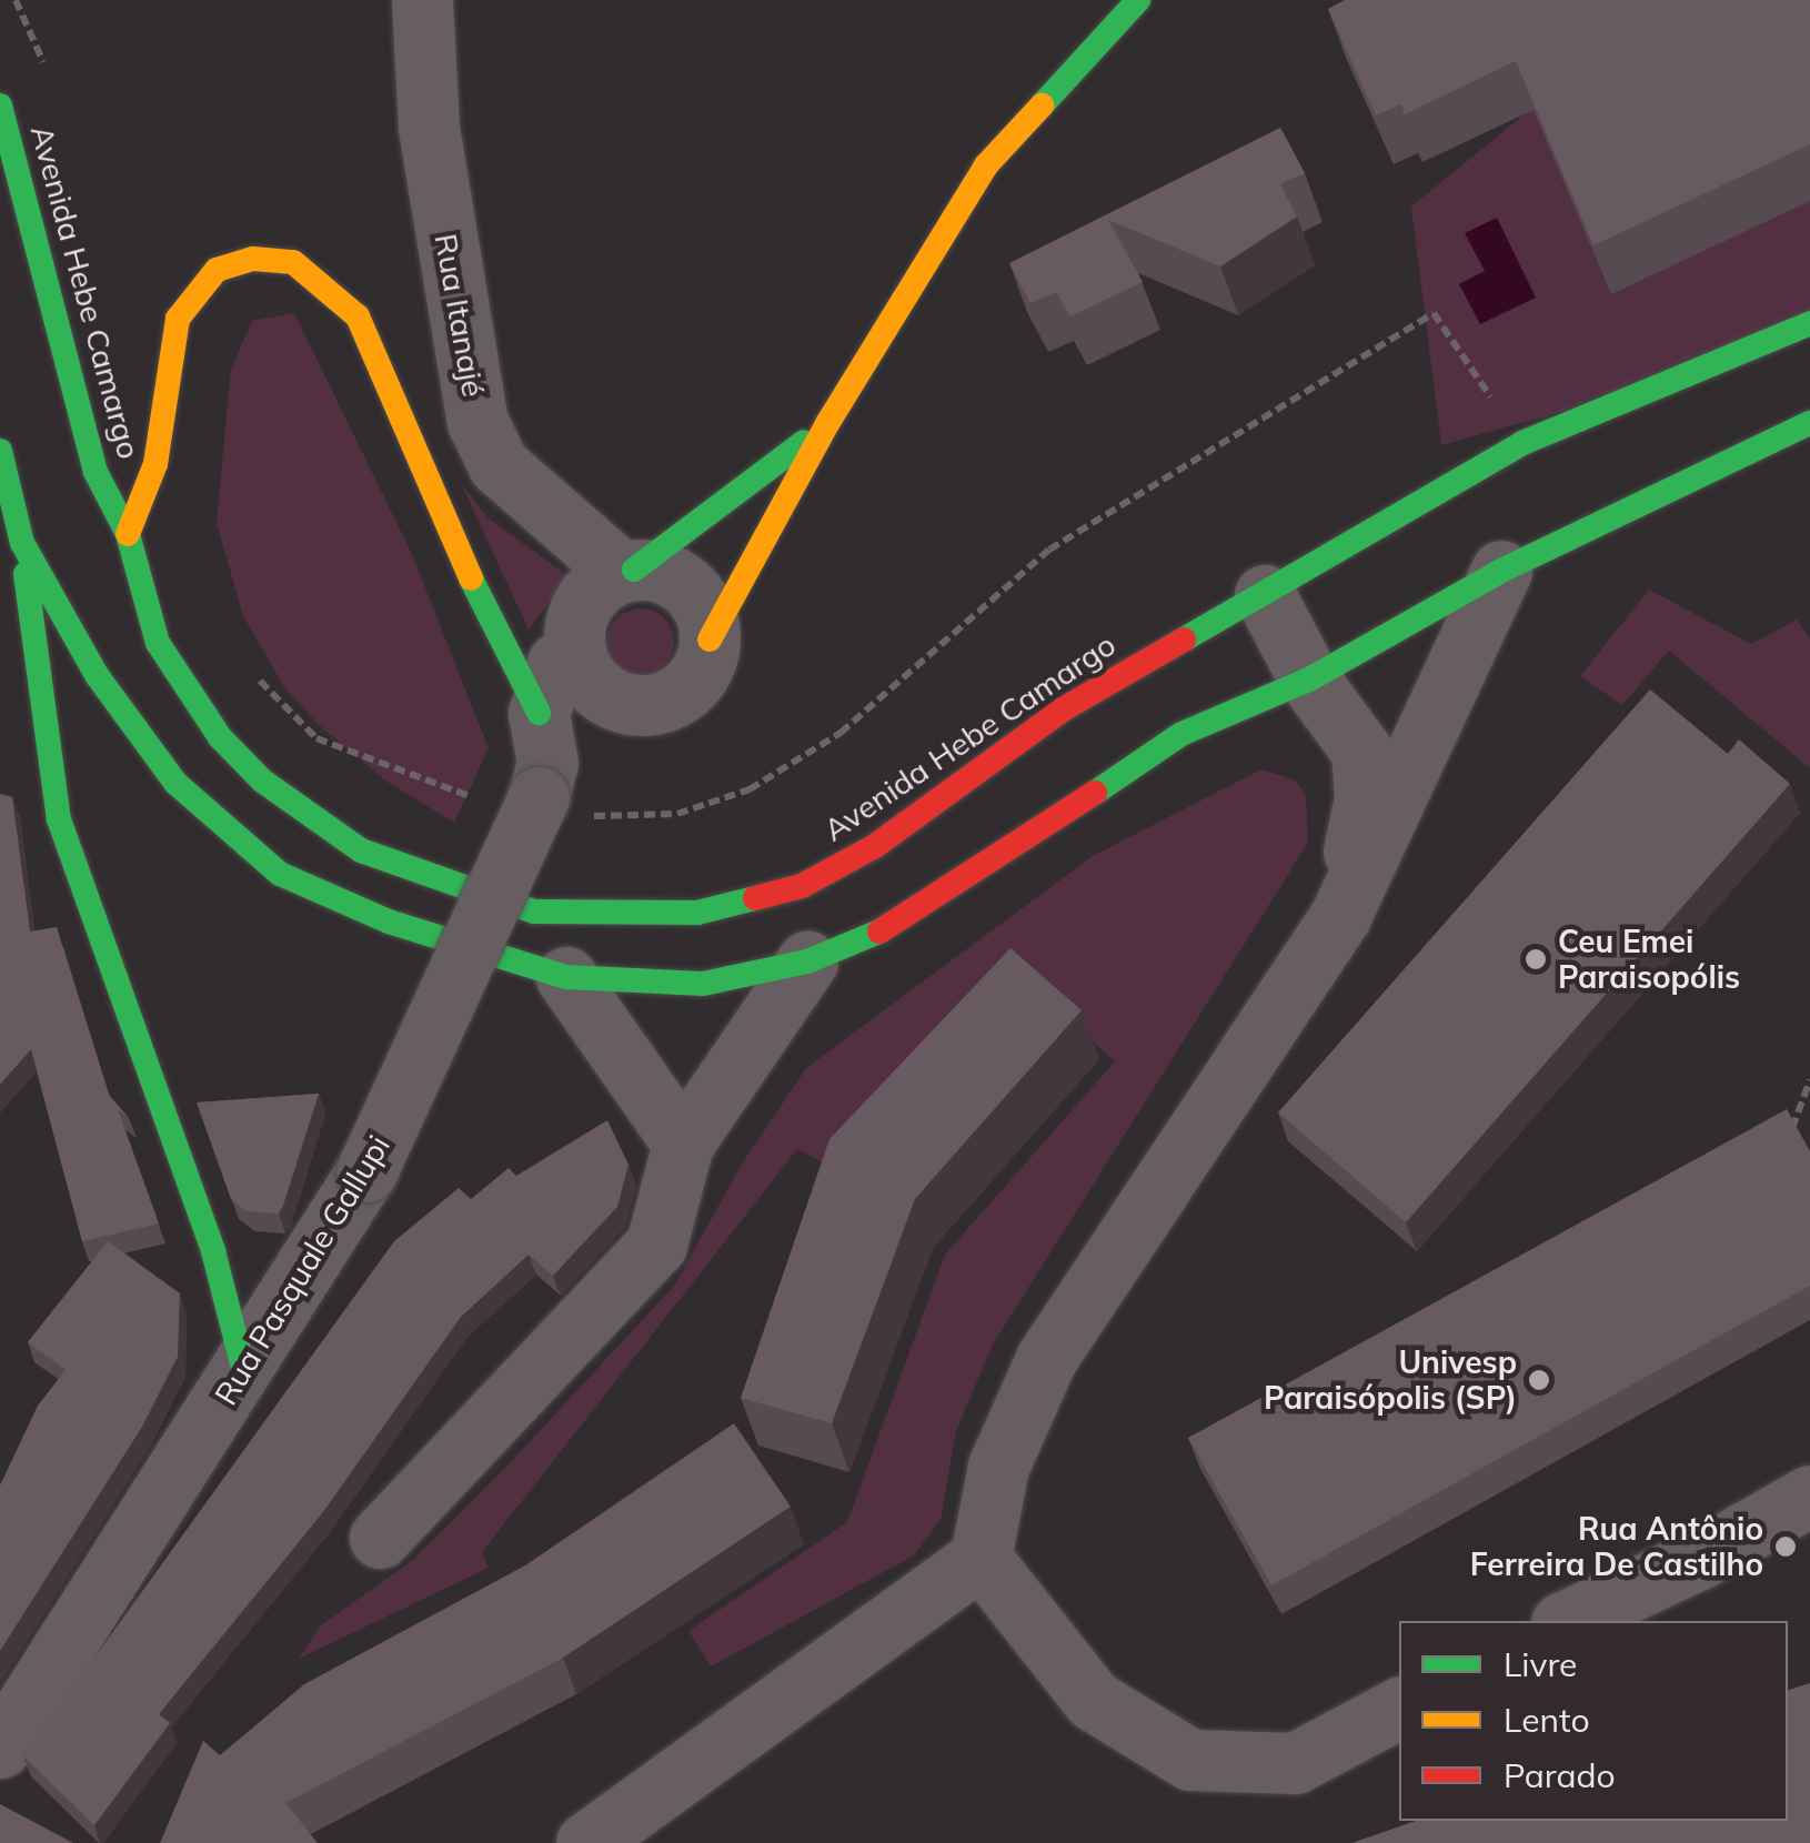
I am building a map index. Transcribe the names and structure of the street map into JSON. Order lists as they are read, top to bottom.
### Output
{
  "streets": {
    "main road": ["Avenida Hebe Camargo"],
    "street": ["Rua Itanajé", "Rua Pasquale Gallupi"]
  },
  "crossings": [
    ["Rua Itanajé", "Rua Pasquale Gallupi"]
  ],
  "places": ["Ceu Emei Paraisopólis", "Univesp Paraisópolis (SP)", "Rua Antônio Ferreira De Castilho"],
  "legend": ["Livre", "Lento", "Parado"]
}
